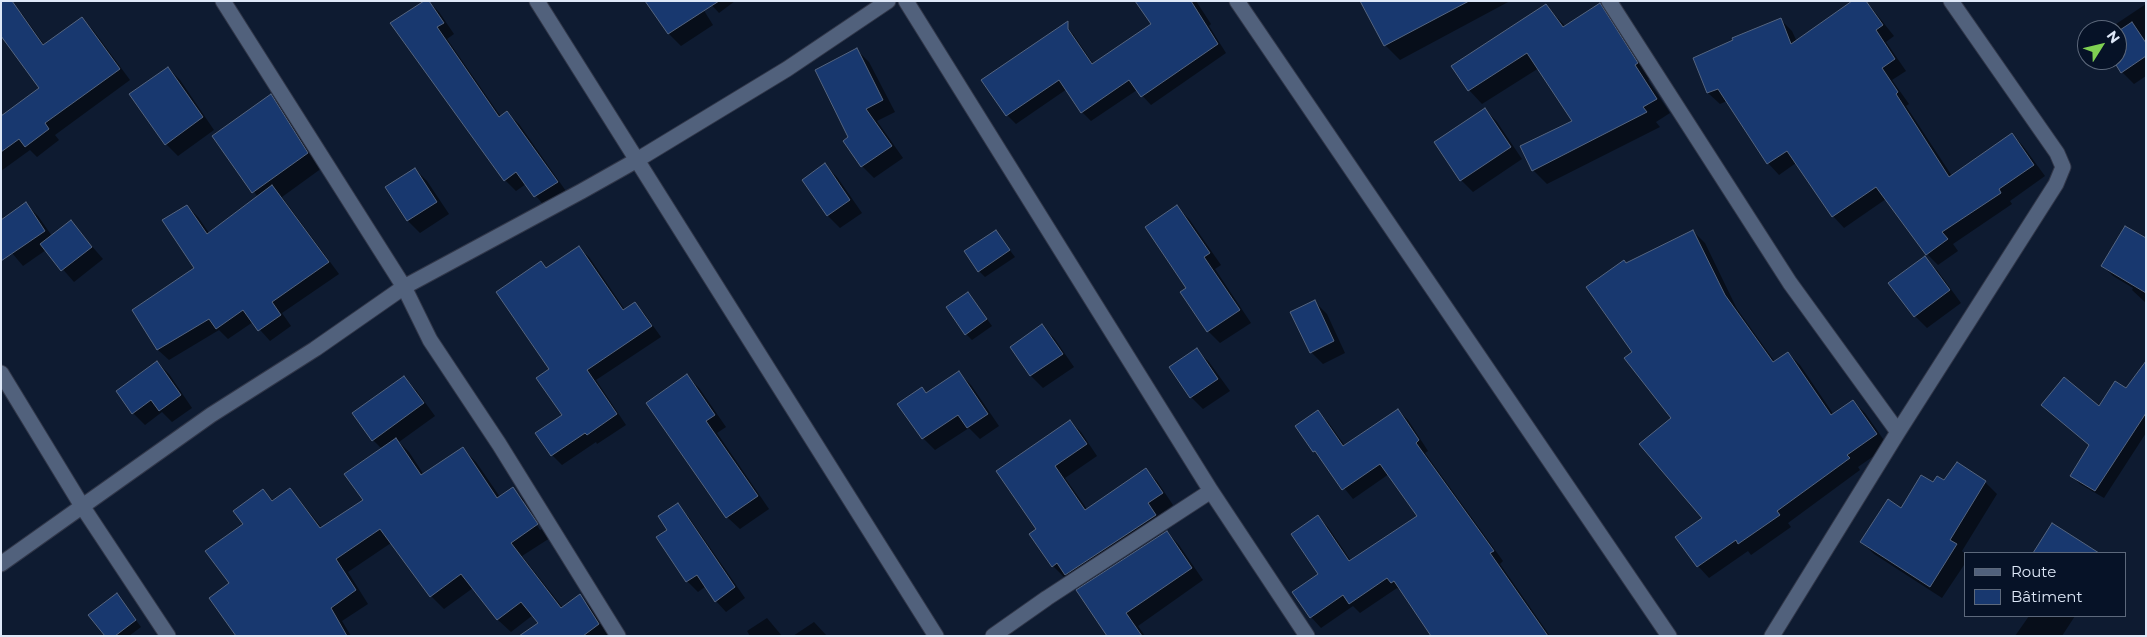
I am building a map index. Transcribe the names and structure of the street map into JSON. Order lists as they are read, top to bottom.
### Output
{
  "legend": ["Route", "Bâtiment"],
  "north": "top right"
}
